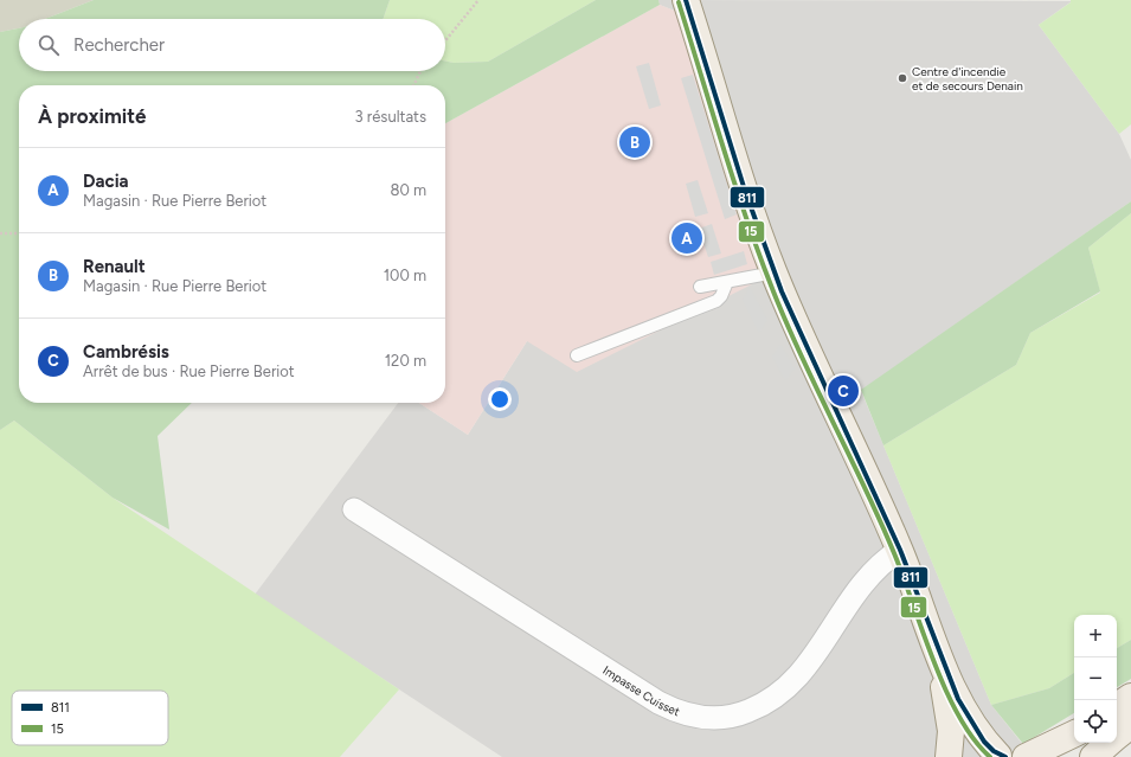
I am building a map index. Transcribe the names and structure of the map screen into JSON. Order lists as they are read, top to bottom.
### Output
{
  "streets": {
    "street": ["Impasse Cuisset"]
  },
  "places": ["Centre d'incendie et de secours Denain"],
  "lines": ["transit line 811", "transit line 15"],
  "legend": ["811", "15"],
  "page": {
    "search": "Rechercher",
    "heading": ["À proximité", "3 résultats"],
    "pins": ["B", "A", "C"],
    "list": [
      {
        "mark": "A",
        "name": "Dacia",
        "note": "Magasin · Rue Pierre Beriot",
        "value": "80 m"
      },
      {
        "mark": "B",
        "name": "Renault",
        "note": "Magasin · Rue Pierre Beriot",
        "value": "100 m"
      },
      {
        "mark": "C",
        "name": "Cambrésis",
        "note": "Arrêt de bus · Rue Pierre Beriot",
        "value": "120 m"
      }
    ],
    "map_buttons": ["+", "−"]
  }
}
